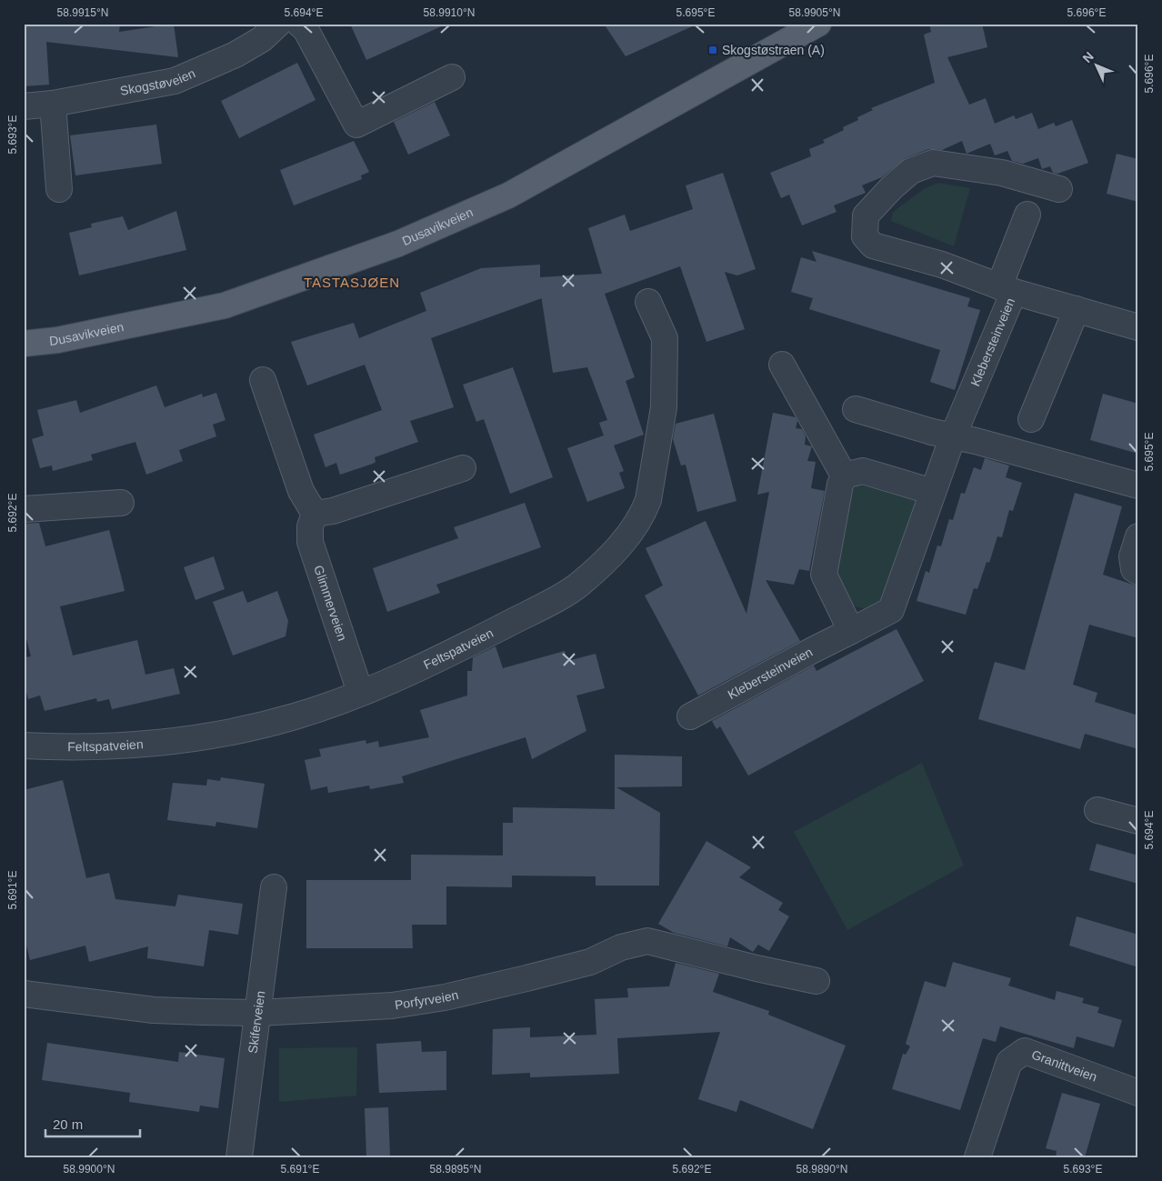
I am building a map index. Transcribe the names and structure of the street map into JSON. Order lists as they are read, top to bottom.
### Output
{
  "streets": {
    "main road": ["Dusavikveien"],
    "street": [
      "Skogstøveien",
      "Klebersteinveien",
      "Glimmerveien",
      "Feltspatveien",
      "Porfyrveien",
      "Skiferveien",
      "Granittveien"
    ]
  },
  "crossings": [
    ["Glimmerveien", "Feltspatveien"],
    ["Porfyrveien", "Skiferveien"]
  ],
  "districts": ["TASTASJØEN"],
  "places": {
    "transit": ["Skogstøstraen (A)"]
  },
  "scale_bar": "20 m",
  "north": "top left",
  "coordinates": [
    "58.9915°N",
    "5.694°E",
    "58.9910°N",
    "5.695°E",
    "58.9905°N",
    "5.696°E",
    "5.693°E",
    "5.692°E",
    "5.691°E",
    "58.9900°N",
    "58.9895°N",
    "58.9890°N"
  ]
}
